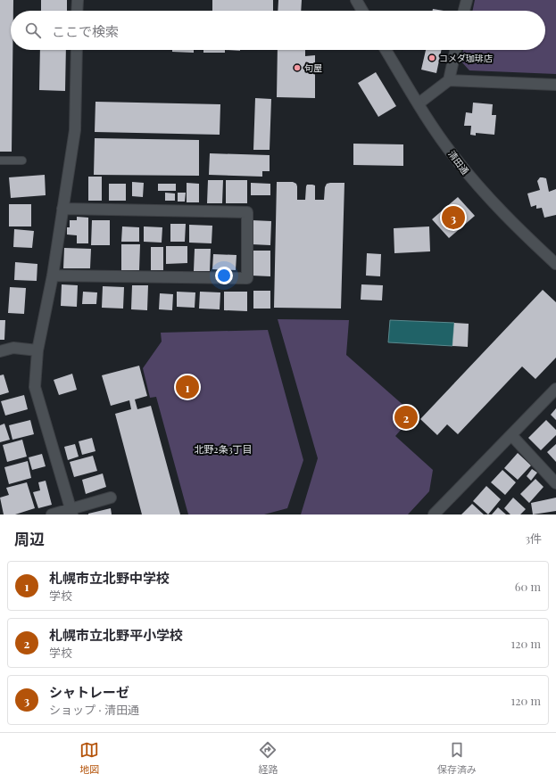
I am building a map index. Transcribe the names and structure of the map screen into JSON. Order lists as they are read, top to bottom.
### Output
{
  "streets": {
    "street": ["清田通"]
  },
  "districts": ["北野2条3丁目"],
  "places": ["コメダ珈琲店", "旬屋"],
  "page": {
    "search": "ここで検索",
    "pins": ["3", "1", "2"],
    "heading": ["周辺", "3件"],
    "list": [
      {
        "mark": "1",
        "name": "札幌市立北野中学校",
        "note": "学校",
        "value": "60 m"
      },
      {
        "mark": "2",
        "name": "札幌市立北野平小学校",
        "note": "学校",
        "value": "120 m"
      },
      {
        "mark": "3",
        "name": "シャトレーゼ",
        "note": "ショップ · 清田通",
        "value": "120 m"
      }
    ],
    "nav": ["地図", "経路", "保存済み"]
  }
}
